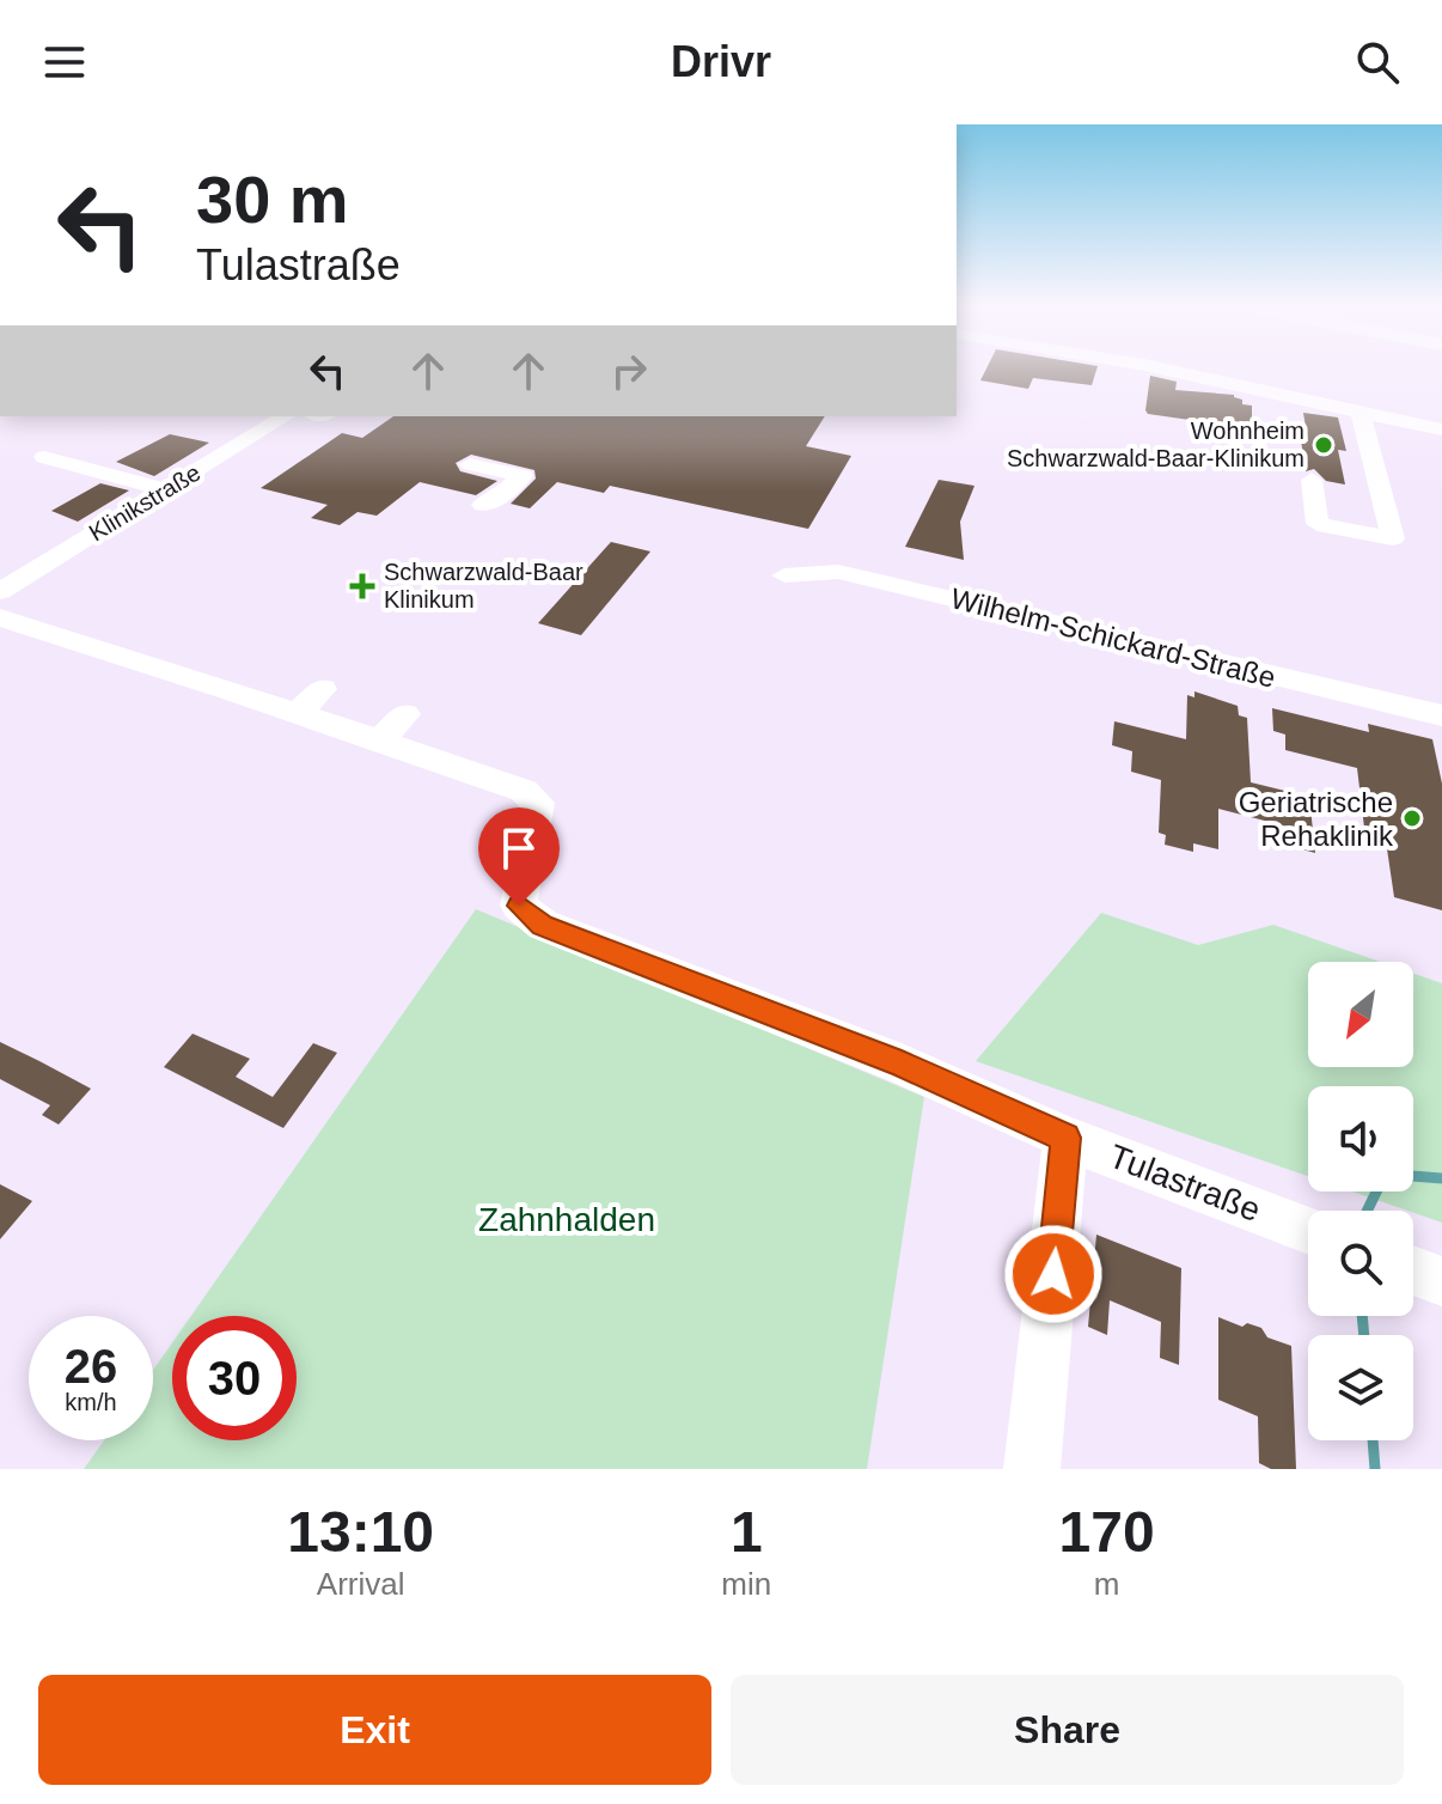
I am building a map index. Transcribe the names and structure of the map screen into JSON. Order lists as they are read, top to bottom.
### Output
{
  "streets": {
    "street": ["Klinikstraße", "Wilhelm-Schickard-Straße", "Tulastraße"]
  },
  "parks": ["Zahnhalden"],
  "places": {
    "other": ["Wohnheim Schwarzwald-Baar-Klinikum", "Geriatrische Rehaklinik"],
    "health": ["Schwarzwald-Baar Klinikum"]
  },
  "north": "bottom left",
  "page": {
    "header": "Drivr",
    "turn": ["30 m", "Tulastraße"],
    "speed": "26 km/h",
    "limit": "30",
    "eta": [
      "13:10",
      "Arrival",
      "1",
      "min",
      "170",
      "m"
    ],
    "buttons": ["Exit", "Share"]
  }
}
